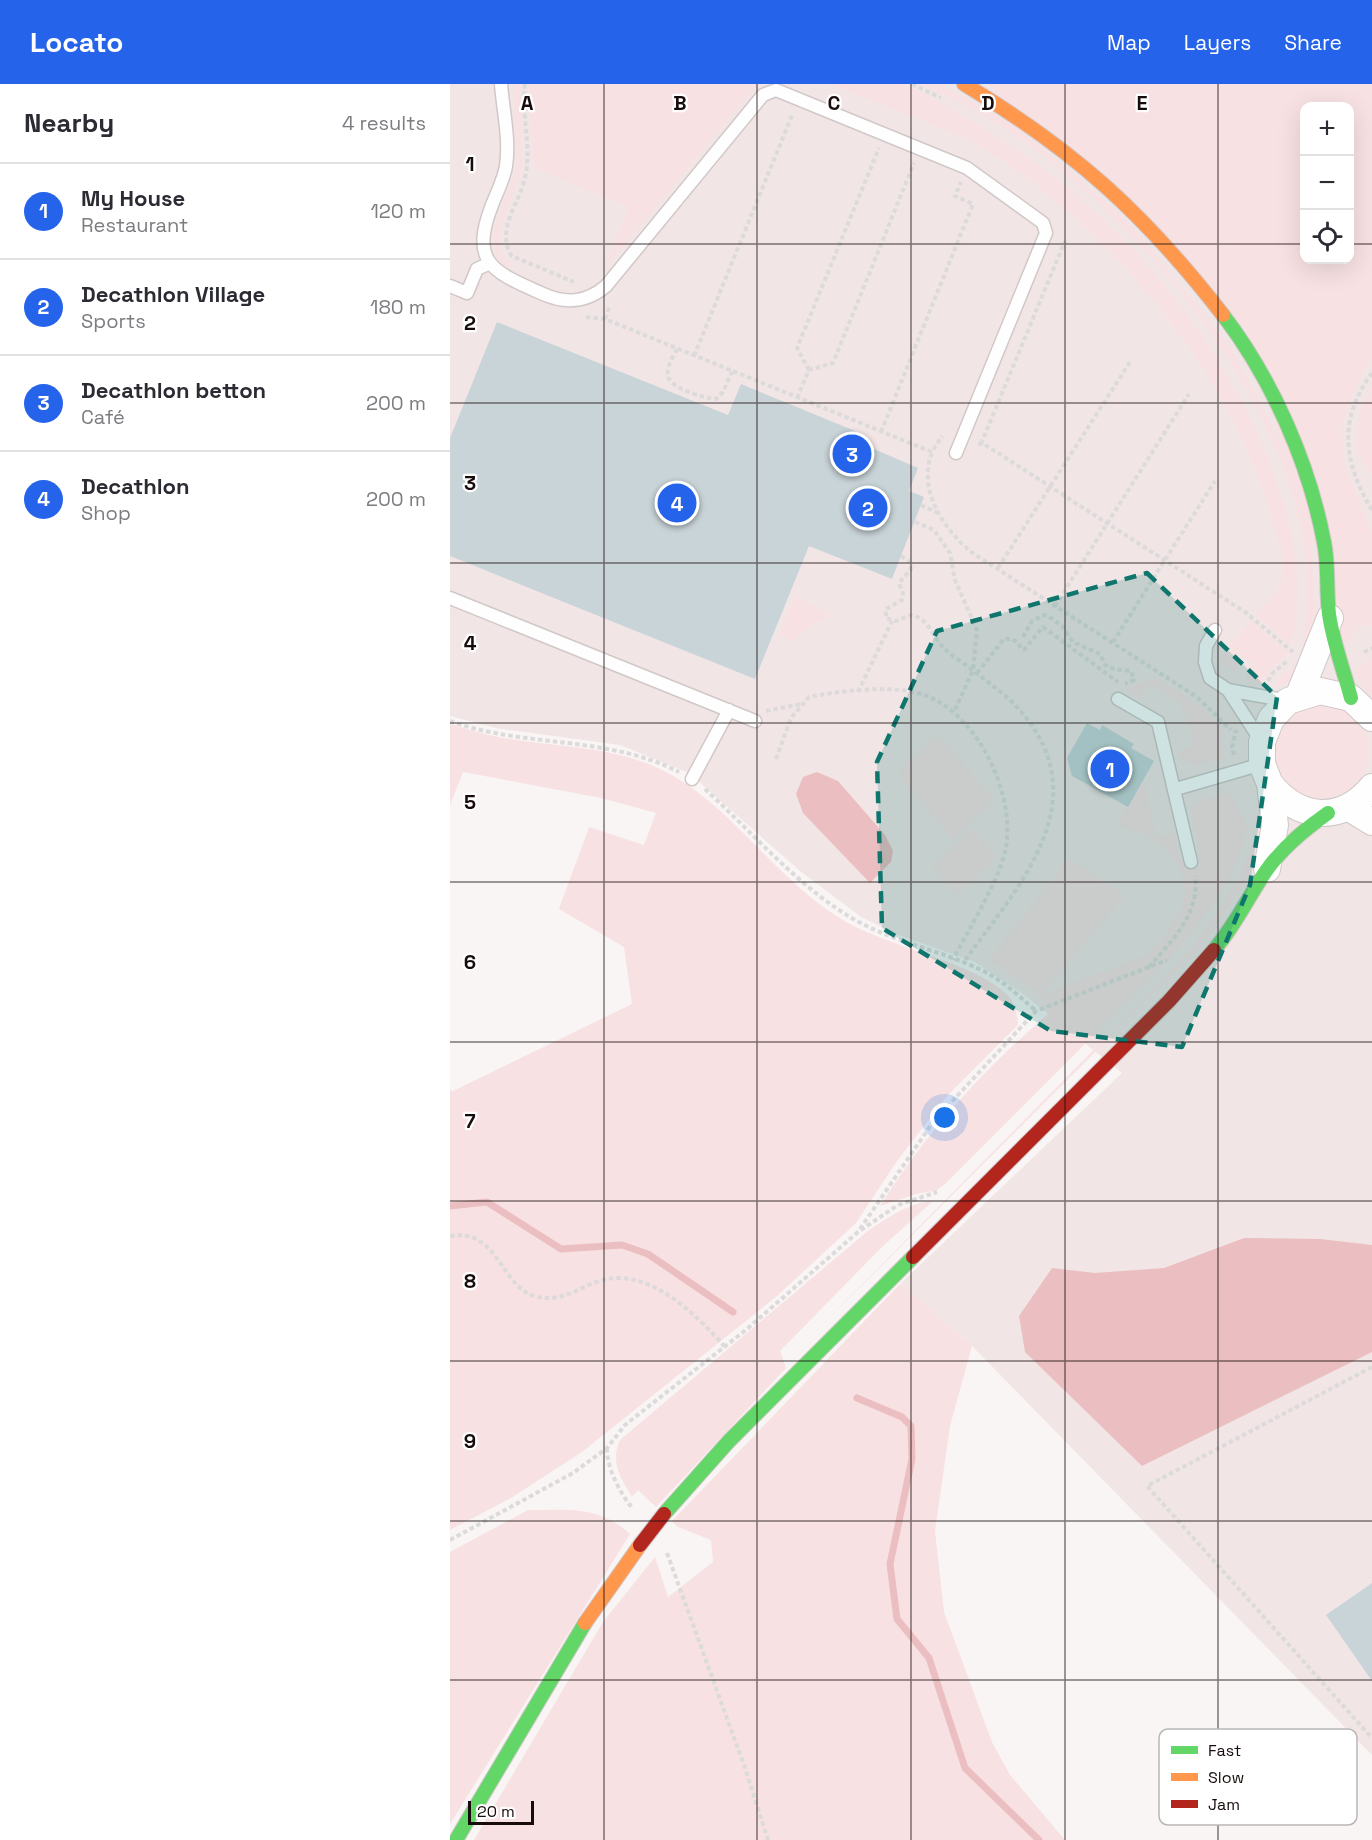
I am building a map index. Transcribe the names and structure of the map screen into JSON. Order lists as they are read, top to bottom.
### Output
{
  "legend": ["Fast", "Slow", "Jam"],
  "scale_bar": "20 m",
  "page": {
    "header": "Locato",
    "nav": ["Map", "Layers", "Share"],
    "heading": ["Nearby", "4 results"],
    "map_buttons": ["+", "−"],
    "list": [
      {
        "mark": "1",
        "name": "My House",
        "note": "Restaurant",
        "value": "120 m"
      },
      {
        "mark": "2",
        "name": "Decathlon Village",
        "note": "Sports",
        "value": "180 m"
      },
      {
        "mark": "3",
        "name": "Decathlon betton",
        "note": "Café",
        "value": "200 m"
      },
      {
        "mark": "4",
        "name": "Decathlon",
        "note": "Shop",
        "value": "200 m"
      }
    ],
    "pins": [
      "3",
      "4",
      "2",
      "1"
    ],
    "scale": "20 m"
  },
  "grid": {
    "columns": [
      "A",
      "B",
      "C",
      "D",
      "E"
    ],
    "rows": [
      "1",
      "2",
      "3",
      "4",
      "5",
      "6",
      "7",
      "8",
      "9"
    ]
  }
}
